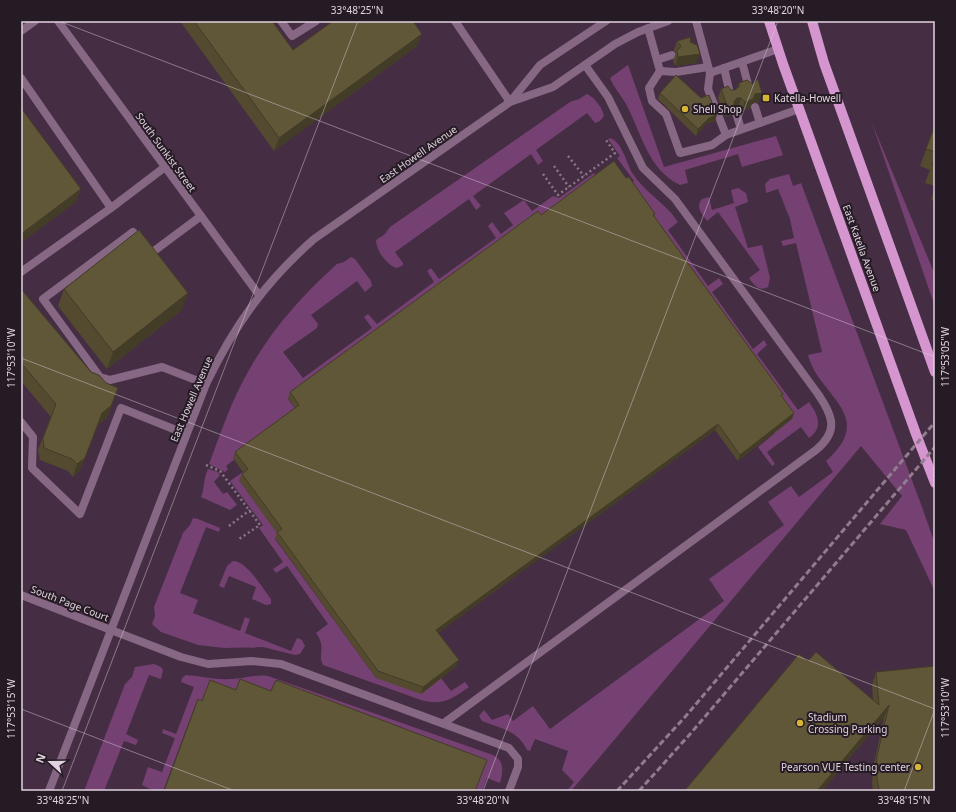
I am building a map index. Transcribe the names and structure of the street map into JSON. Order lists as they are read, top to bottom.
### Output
{
  "streets": {
    "main road": ["East Katella Avenue"],
    "street": ["South Sunkist Street", "East Howell Avenue", "South Page Court"]
  },
  "crossings": [
    ["South Sunkist Street", "East Howell Avenue"],
    ["East Howell Avenue", "South Page Court"]
  ],
  "places": {
    "transit": ["Katella-Howell"],
    "other": ["Shell Shop", "Stadium Crossing Parking", "Pearson VUE Testing center"]
  },
  "north": "left",
  "coordinates": [
    "33°48'25\"N",
    "33°48'20\"N",
    "117°53'05\"W",
    "117°53'10\"W",
    "117°53'15\"W",
    "33°48'15\"N"
  ]
}
